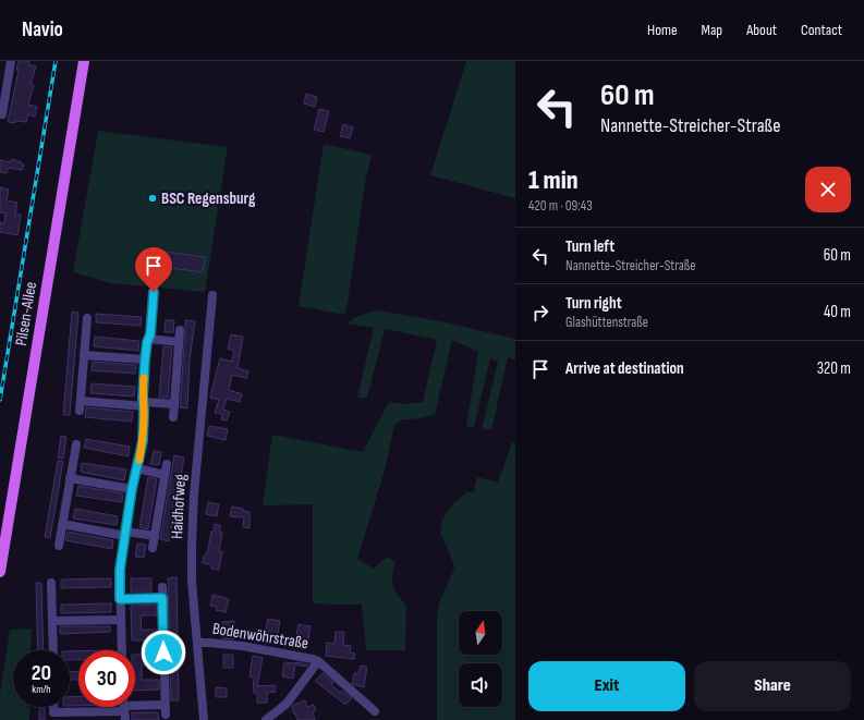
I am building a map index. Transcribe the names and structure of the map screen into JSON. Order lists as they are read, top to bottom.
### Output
{
  "streets": {
    "main road": ["Pilsen-Allee"],
    "street": ["Haidhofweg", "Bodenwöhrstraße"]
  },
  "crossings": [
    ["Haidhofweg", "Bodenwöhrstraße"]
  ],
  "places": ["BSC Regensburg"],
  "north": "top",
  "page": {
    "header": "Navio",
    "nav": [
      "Home",
      "Map",
      "About",
      "Contact"
    ],
    "turn": ["60 m", "Nannette-Streicher-Straße"],
    "heading": ["1 min", "420 m · 09:43"],
    "list": [
      {
        "name": "Turn left",
        "note": "Nannette-Streicher-Straße",
        "value": "60 m"
      },
      {
        "name": "Turn right",
        "note": "Glashüttenstraße",
        "value": "40 m"
      },
      {
        "name": "Arrive at destination",
        "value": "320 m"
      }
    ],
    "speed": "20 km/h",
    "limit": "30",
    "buttons": ["Exit", "Share"]
  }
}
